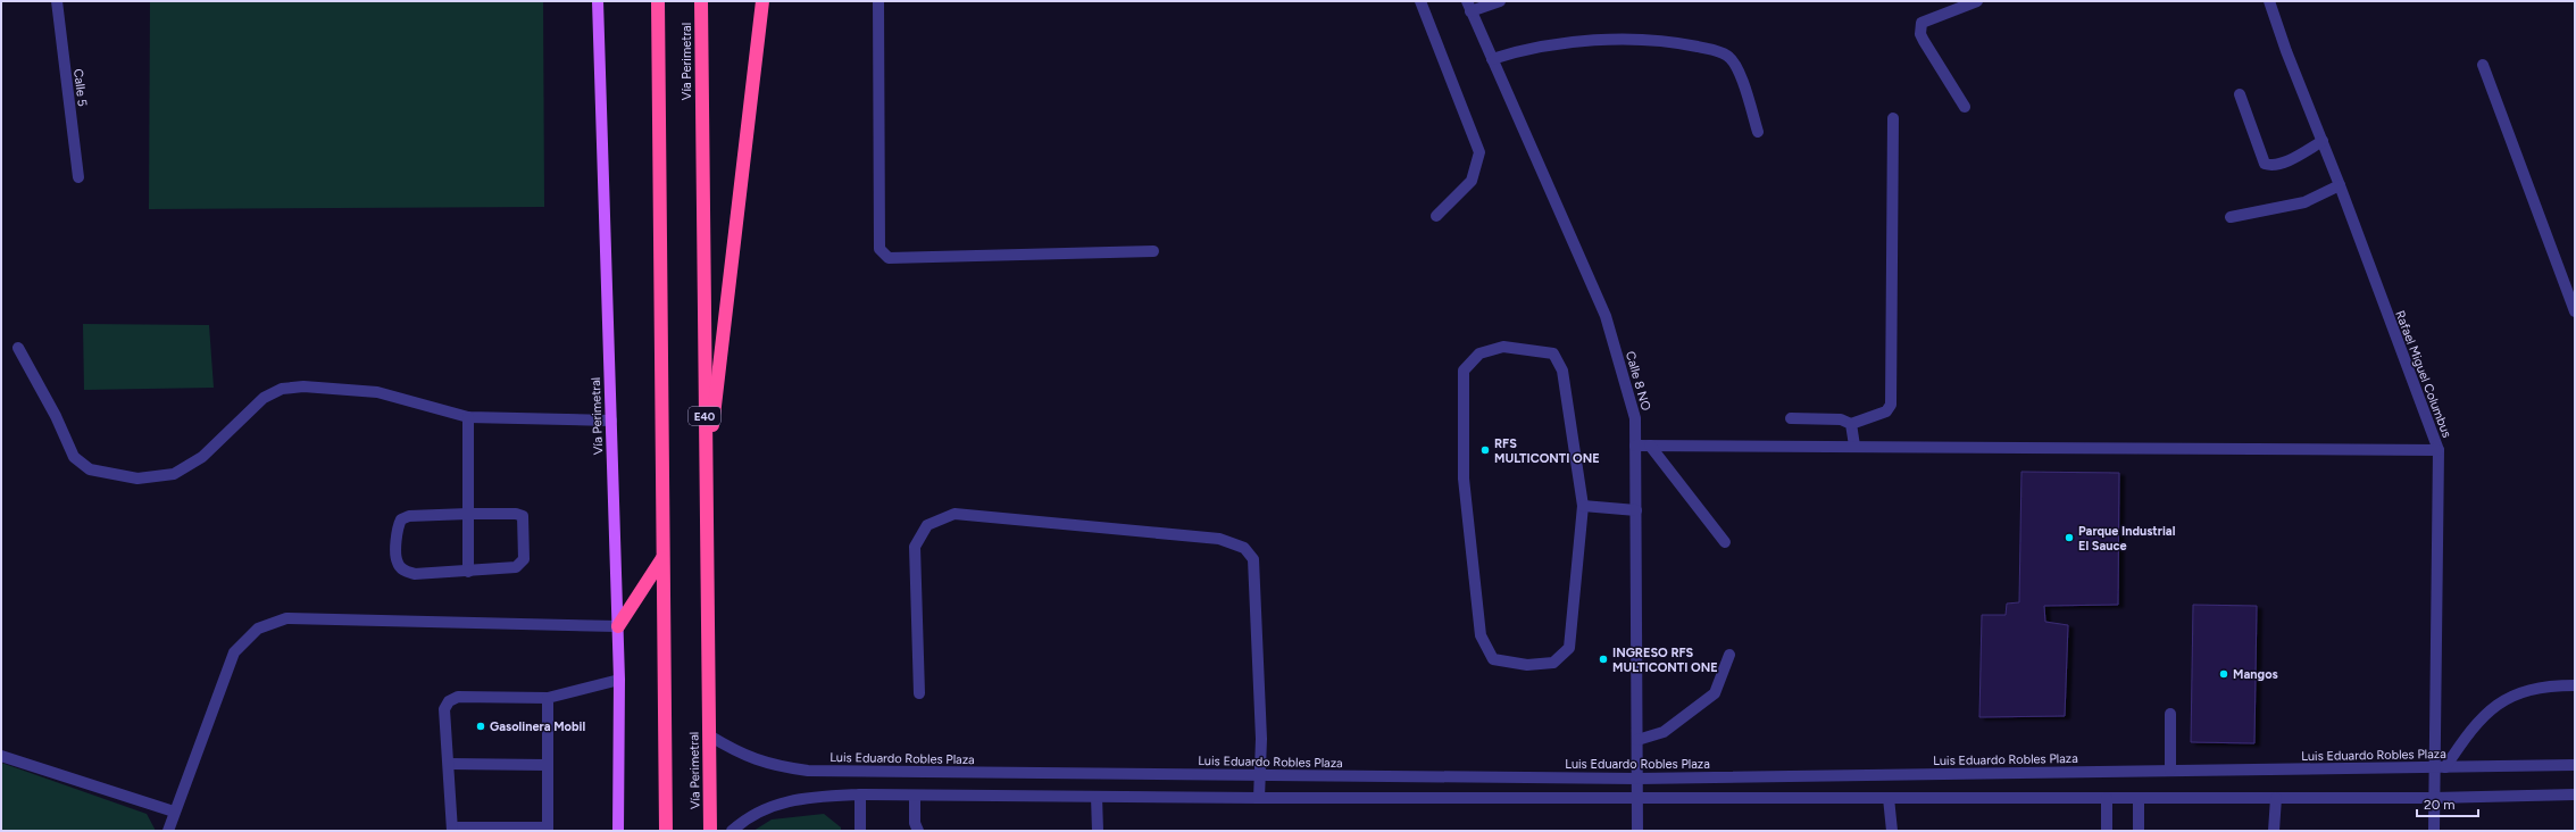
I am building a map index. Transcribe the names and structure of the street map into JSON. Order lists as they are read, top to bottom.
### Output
{
  "streets": {
    "highway": ["Vía Perimetral", "E40"],
    "street": [
      "Calle 5",
      "Rafael Miguel Columbus",
      "Calle 8 NO",
      "Luis Eduardo Robles Plaza"
    ]
  },
  "crossings": [
    ["Vía Perimetral", "Luis Eduardo Robles Plaza"],
    ["Rafael Miguel Columbus", "Luis Eduardo Robles Plaza"],
    ["Calle 8 NO", "Luis Eduardo Robles Plaza"]
  ],
  "places": [
    "RFS MULTICONTI ONE",
    "Parque Industrial El Sauce",
    "INGRESO RFS MULTICONTI ONE",
    "Mangos",
    "Gasolinera Mobil"
  ],
  "scale_bar": "20 m"
}
